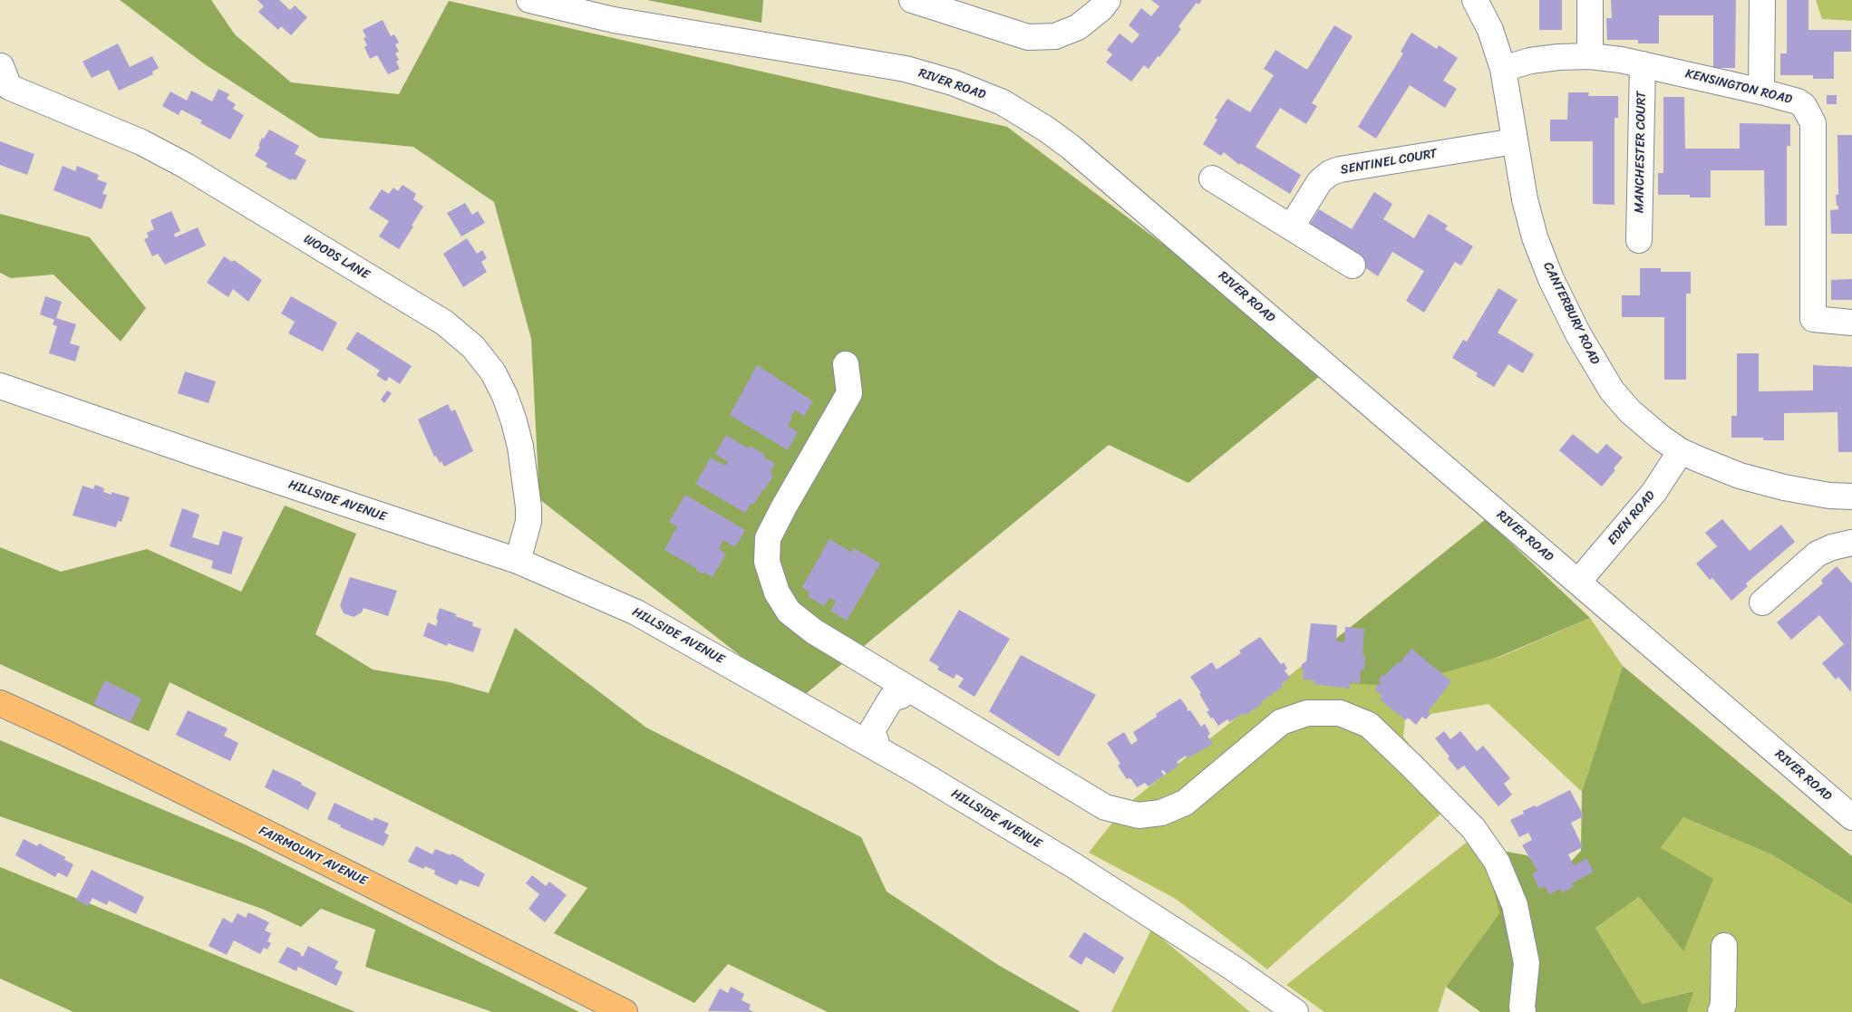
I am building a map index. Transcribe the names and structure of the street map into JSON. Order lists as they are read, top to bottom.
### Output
{
  "streets": {
    "main road": ["FAIRMOUNT AVENUE"],
    "street": [
      "RIVER ROAD",
      "KENSINGTON ROAD",
      "MANCHESTER COURT",
      "SENTINEL COURT",
      "WOODS LANE",
      "CANTERBURY ROAD",
      "HILLSIDE AVENUE",
      "EDEN ROAD"
    ]
  },
  "crossings": [
    ["RIVER ROAD", "EDEN ROAD"],
    ["KENSINGTON ROAD", "MANCHESTER COURT"],
    ["KENSINGTON ROAD", "CANTERBURY ROAD"],
    ["SENTINEL COURT", "CANTERBURY ROAD"],
    ["WOODS LANE", "HILLSIDE AVENUE"],
    ["CANTERBURY ROAD", "EDEN ROAD"]
  ]
}
